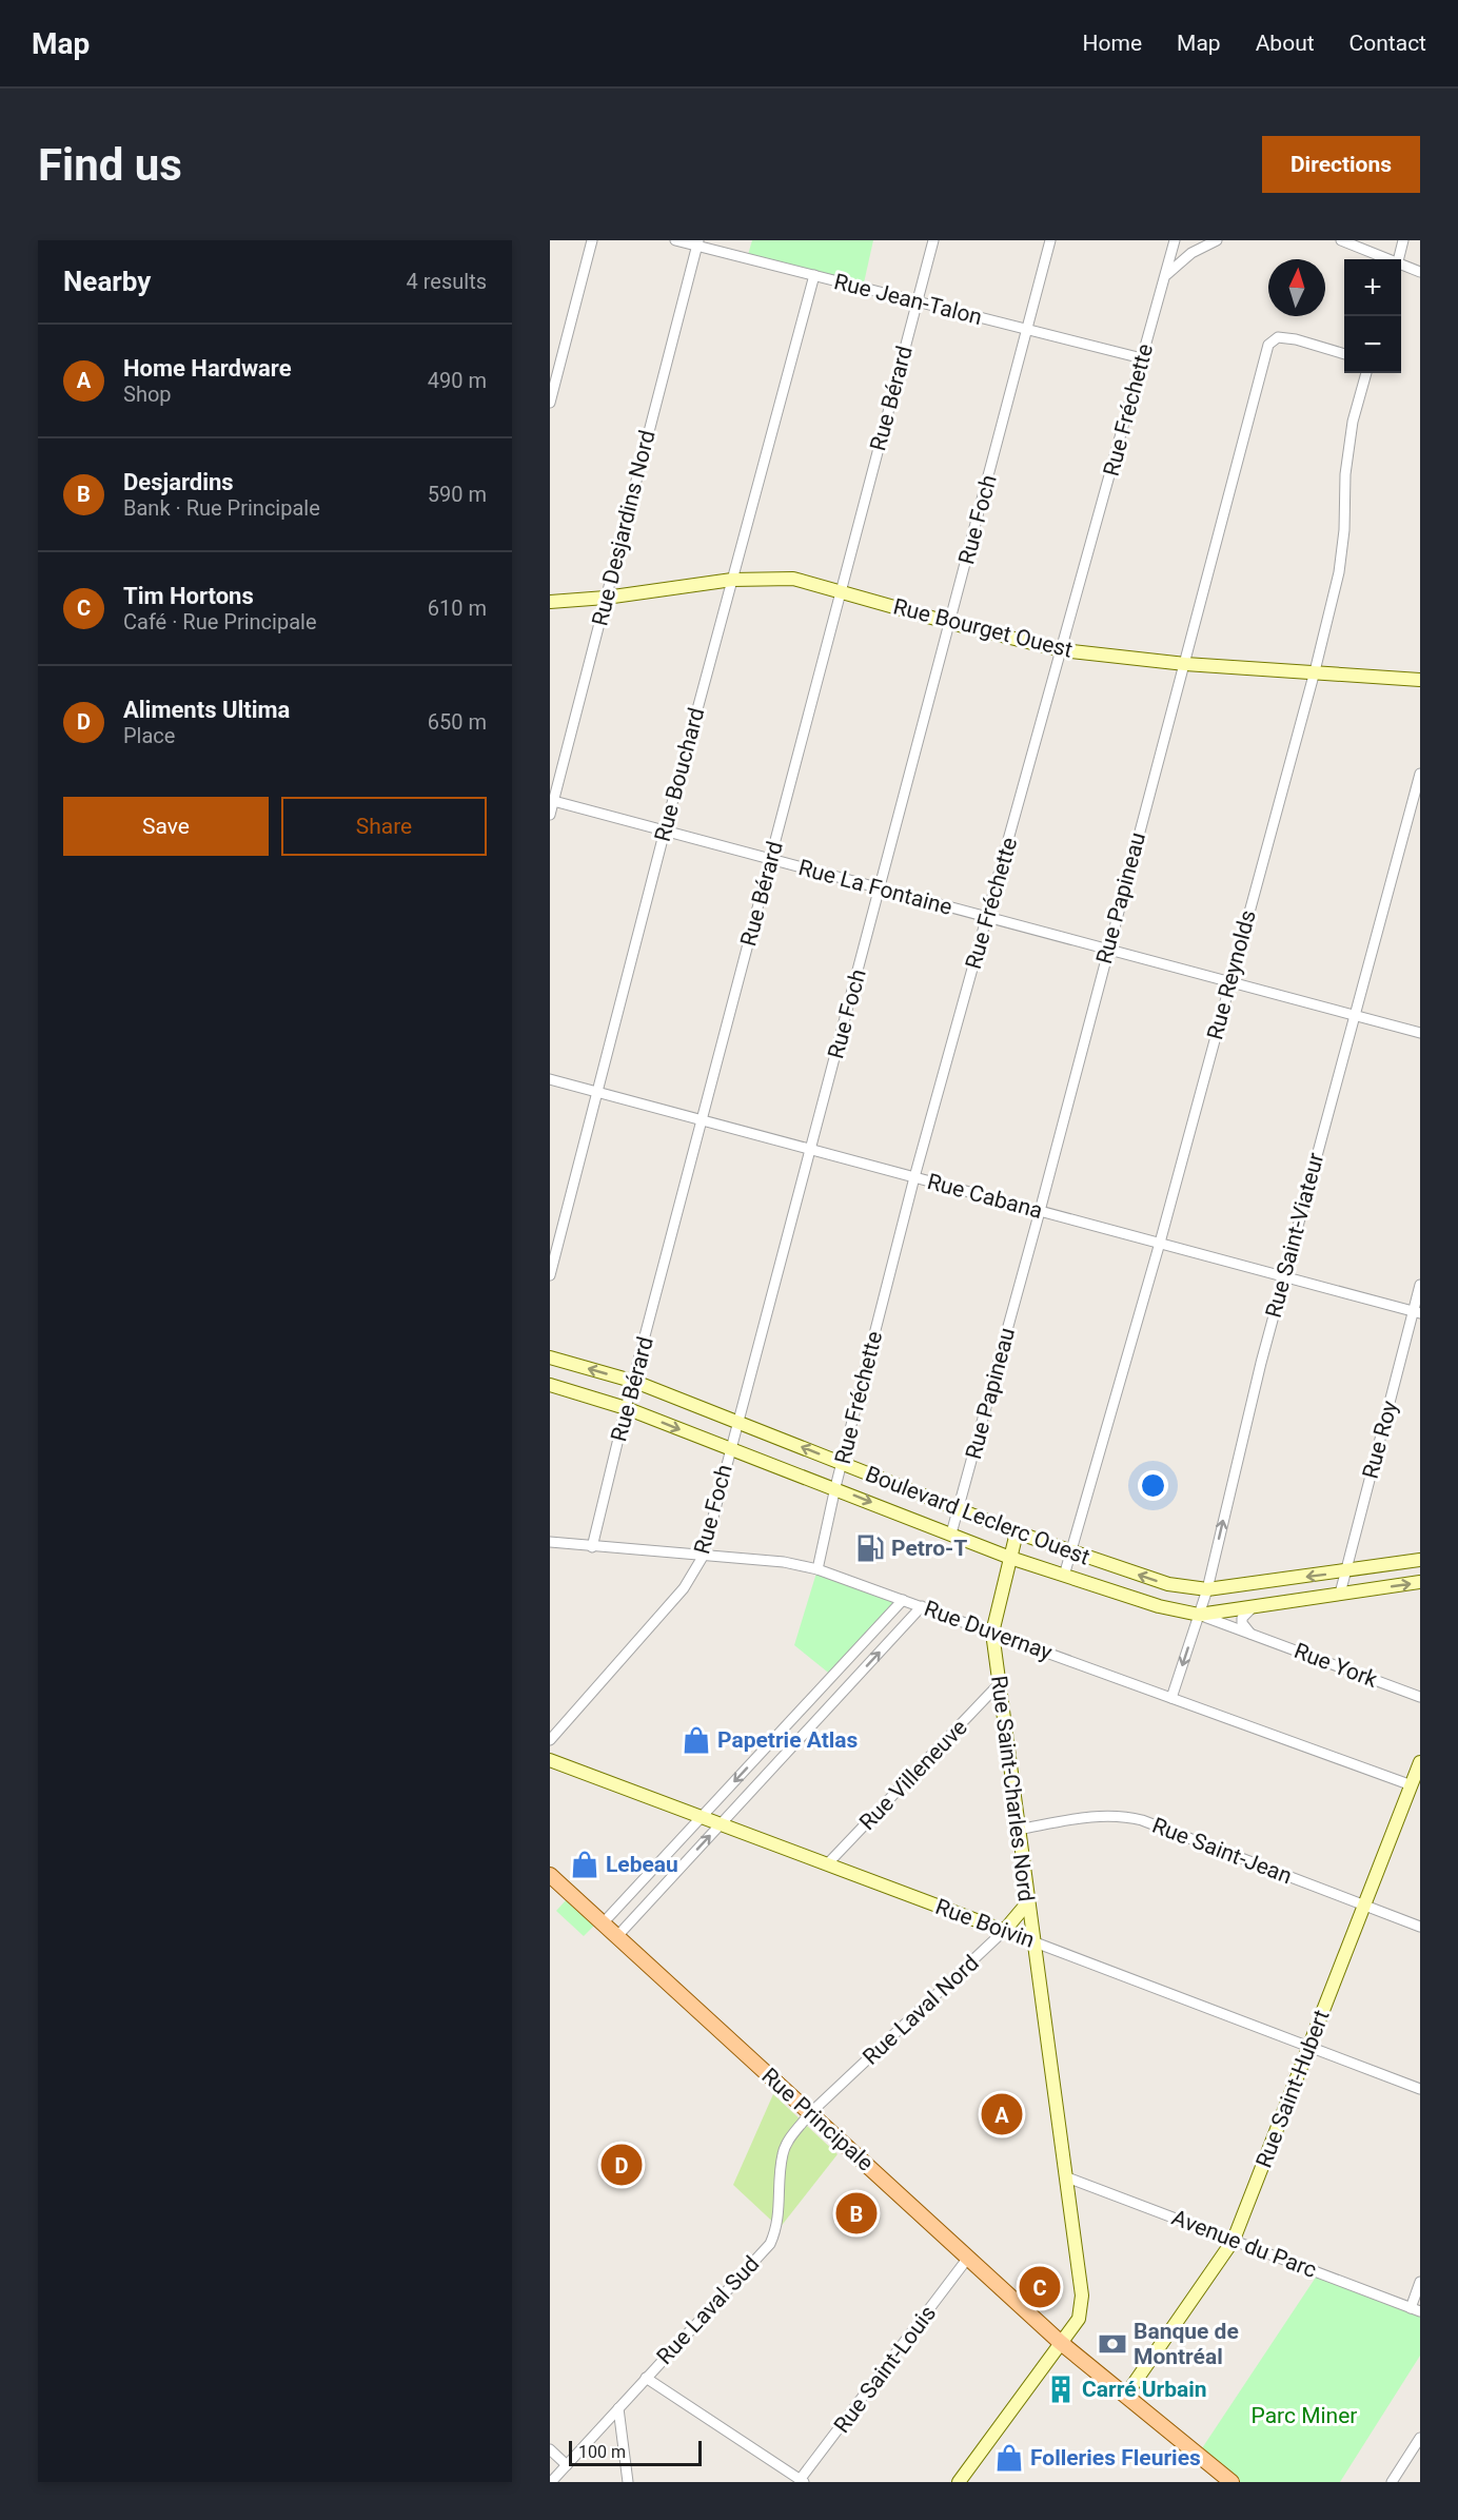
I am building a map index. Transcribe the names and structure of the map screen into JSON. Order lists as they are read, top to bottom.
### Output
{
  "streets": {
    "main road": ["Rue Principale"],
    "street": [
      "Rue Jean-Talon",
      "Rue Bérard",
      "Rue Fréchette",
      "Rue Foch",
      "Rue Desjardins Nord",
      "Rue Bourget Ouest",
      "Rue Bouchard",
      "Rue La Fontaine",
      "Rue Papineau",
      "Rue Reynolds",
      "Rue Cabana",
      "Rue Saint-Viateur",
      "Rue Roy",
      "Boulevard Leclerc Ouest",
      "Rue Duvernay",
      "Rue York",
      "Rue Villeneuve",
      "Rue Saint-Charles Nord",
      "Rue Saint-Jean",
      "Rue Boivin",
      "Rue Laval Nord",
      "Rue Saint-Hubert",
      "Avenue du Parc",
      "Rue Laval Sud",
      "Rue Saint-Louis"
    ]
  },
  "crossings": [
    ["Rue Jean-Talon", "Rue Bérard"],
    ["Rue Jean-Talon", "Rue Fréchette"],
    ["Rue Jean-Talon", "Rue Foch"],
    ["Rue Jean-Talon", "Rue Desjardins Nord"],
    ["Rue Jean-Talon", "Rue Bouchard"],
    ["Rue Bérard", "Rue Bourget Ouest"],
    ["Rue Bérard", "Rue La Fontaine"],
    ["Rue Bérard", "Rue Cabana"],
    ["Rue Bérard", "Boulevard Leclerc Ouest"],
    ["Rue Bérard", "Rue Duvernay"],
    ["Rue Fréchette", "Rue Bourget Ouest"],
    ["Rue Fréchette", "Rue La Fontaine"],
    ["Rue Fréchette", "Rue Cabana"],
    ["Rue Fréchette", "Boulevard Leclerc Ouest"],
    ["Rue Fréchette", "Rue Duvernay"],
    ["Rue Foch", "Rue Bourget Ouest"],
    ["Rue Foch", "Rue La Fontaine"],
    ["Rue Foch", "Rue Cabana"],
    ["Rue Foch", "Boulevard Leclerc Ouest"],
    ["Rue Foch", "Rue Duvernay"],
    ["Rue Desjardins Nord", "Rue Bourget Ouest"],
    ["Rue Desjardins Nord", "Rue La Fontaine"],
    ["Rue Bourget Ouest", "Rue Bouchard"],
    ["Rue Bourget Ouest", "Rue Papineau"],
    ["Rue Bourget Ouest", "Rue Reynolds"],
    ["Rue Bouchard", "Rue La Fontaine"],
    ["Rue Bouchard", "Rue Cabana"],
    ["Rue La Fontaine", "Rue Papineau"],
    ["Rue La Fontaine", "Rue Reynolds"],
    ["Rue La Fontaine", "Rue Saint-Viateur"],
    ["Rue Papineau", "Rue Cabana"],
    ["Rue Papineau", "Boulevard Leclerc Ouest"],
    ["Rue Reynolds", "Rue Cabana"],
    ["Rue Reynolds", "Boulevard Leclerc Ouest"],
    ["Rue Cabana", "Rue Saint-Viateur"],
    ["Rue Cabana", "Rue Roy"],
    ["Rue Saint-Viateur", "Boulevard Leclerc Ouest"],
    ["Rue Saint-Viateur", "Rue Duvernay"],
    ["Rue Saint-Viateur", "Rue York"],
    ["Rue Roy", "Boulevard Leclerc Ouest"],
    ["Boulevard Leclerc Ouest", "Rue York"],
    ["Boulevard Leclerc Ouest", "Rue Saint-Charles Nord"],
    ["Rue Duvernay", "Rue Saint-Charles Nord"],
    ["Rue Duvernay", "Rue Saint-Hubert"],
    ["Rue Villeneuve", "Rue Saint-Charles Nord"],
    ["Rue Villeneuve", "Rue Boivin"],
    ["Rue Saint-Charles Nord", "Rue Saint-Jean"],
    ["Rue Saint-Charles Nord", "Rue Boivin"],
    ["Rue Saint-Charles Nord", "Rue Laval Nord"],
    ["Rue Saint-Charles Nord", "Rue Principale"],
    ["Rue Saint-Charles Nord", "Avenue du Parc"],
    ["Rue Saint-Jean", "Rue Saint-Hubert"],
    ["Rue Boivin", "Rue Laval Nord"],
    ["Rue Boivin", "Rue Saint-Hubert"],
    ["Rue Laval Nord", "Rue Principale"],
    ["Rue Laval Nord", "Rue Laval Sud"],
    ["Rue Saint-Hubert", "Rue Principale"],
    ["Rue Saint-Hubert", "Avenue du Parc"],
    ["Rue Principale", "Rue Laval Sud"],
    ["Rue Principale", "Rue Saint-Louis"]
  ],
  "parks": ["Parc Miner"],
  "places": {
    "fuel station": ["Petro-T"],
    "shop": ["Papetrie Atlas", "Lebeau", "Folleries Fleuries"],
    "bank": ["Banque de Montréal"],
    "building": ["Carré Urbain"]
  },
  "scale_bar": "100 m",
  "north": "top",
  "page": {
    "header": "Map",
    "nav": [
      "Home",
      "Map",
      "About",
      "Contact"
    ],
    "buttons": [
      "Directions",
      ["Save", "Share"]
    ],
    "title": "Find us",
    "heading": ["Nearby", "4 results"],
    "map_buttons": ["+", "−"],
    "list": [
      {
        "mark": "A",
        "name": "Home Hardware",
        "note": "Shop",
        "value": "490 m"
      },
      {
        "mark": "B",
        "name": "Desjardins",
        "note": "Bank · Rue Principale",
        "value": "590 m"
      },
      {
        "mark": "C",
        "name": "Tim Hortons",
        "note": "Café · Rue Principale",
        "value": "610 m"
      },
      {
        "mark": "D",
        "name": "Aliments Ultima",
        "note": "Place",
        "value": "650 m"
      }
    ],
    "pins": [
      "A",
      "D",
      "B",
      "C"
    ],
    "scale": "100 m"
  }
}
